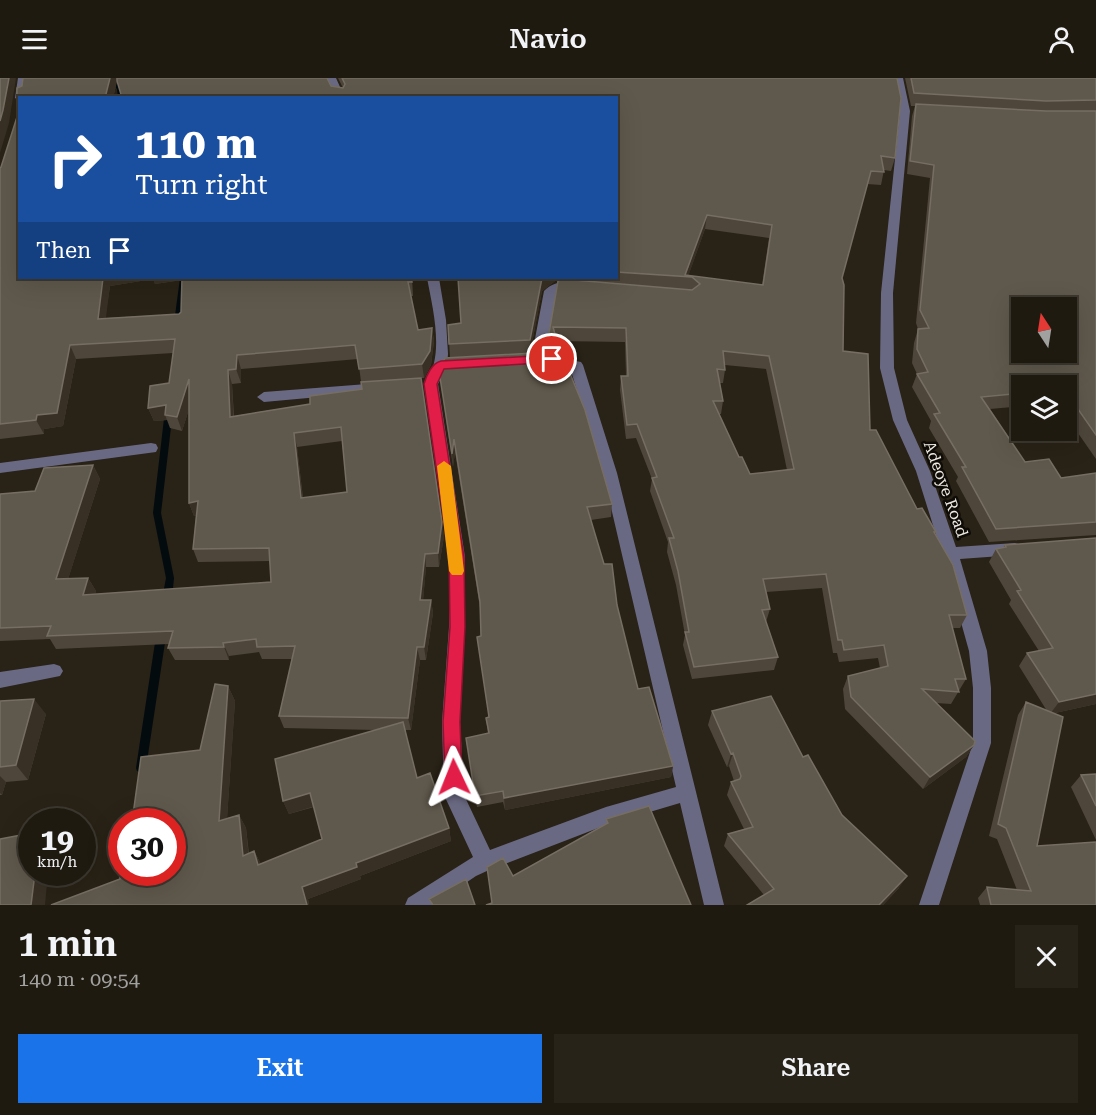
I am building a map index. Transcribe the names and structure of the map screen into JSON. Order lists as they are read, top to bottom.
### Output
{
  "streets": {
    "street": ["Adeoye Road"]
  },
  "north": "top",
  "page": {
    "header": "Navio",
    "turn": ["110 m", "Turn right"],
    "then": "Then",
    "speed": "19 km/h",
    "limit": "30",
    "heading": ["1 min", "140 m · 09:54"],
    "buttons": ["Exit", "Share"]
  }
}
